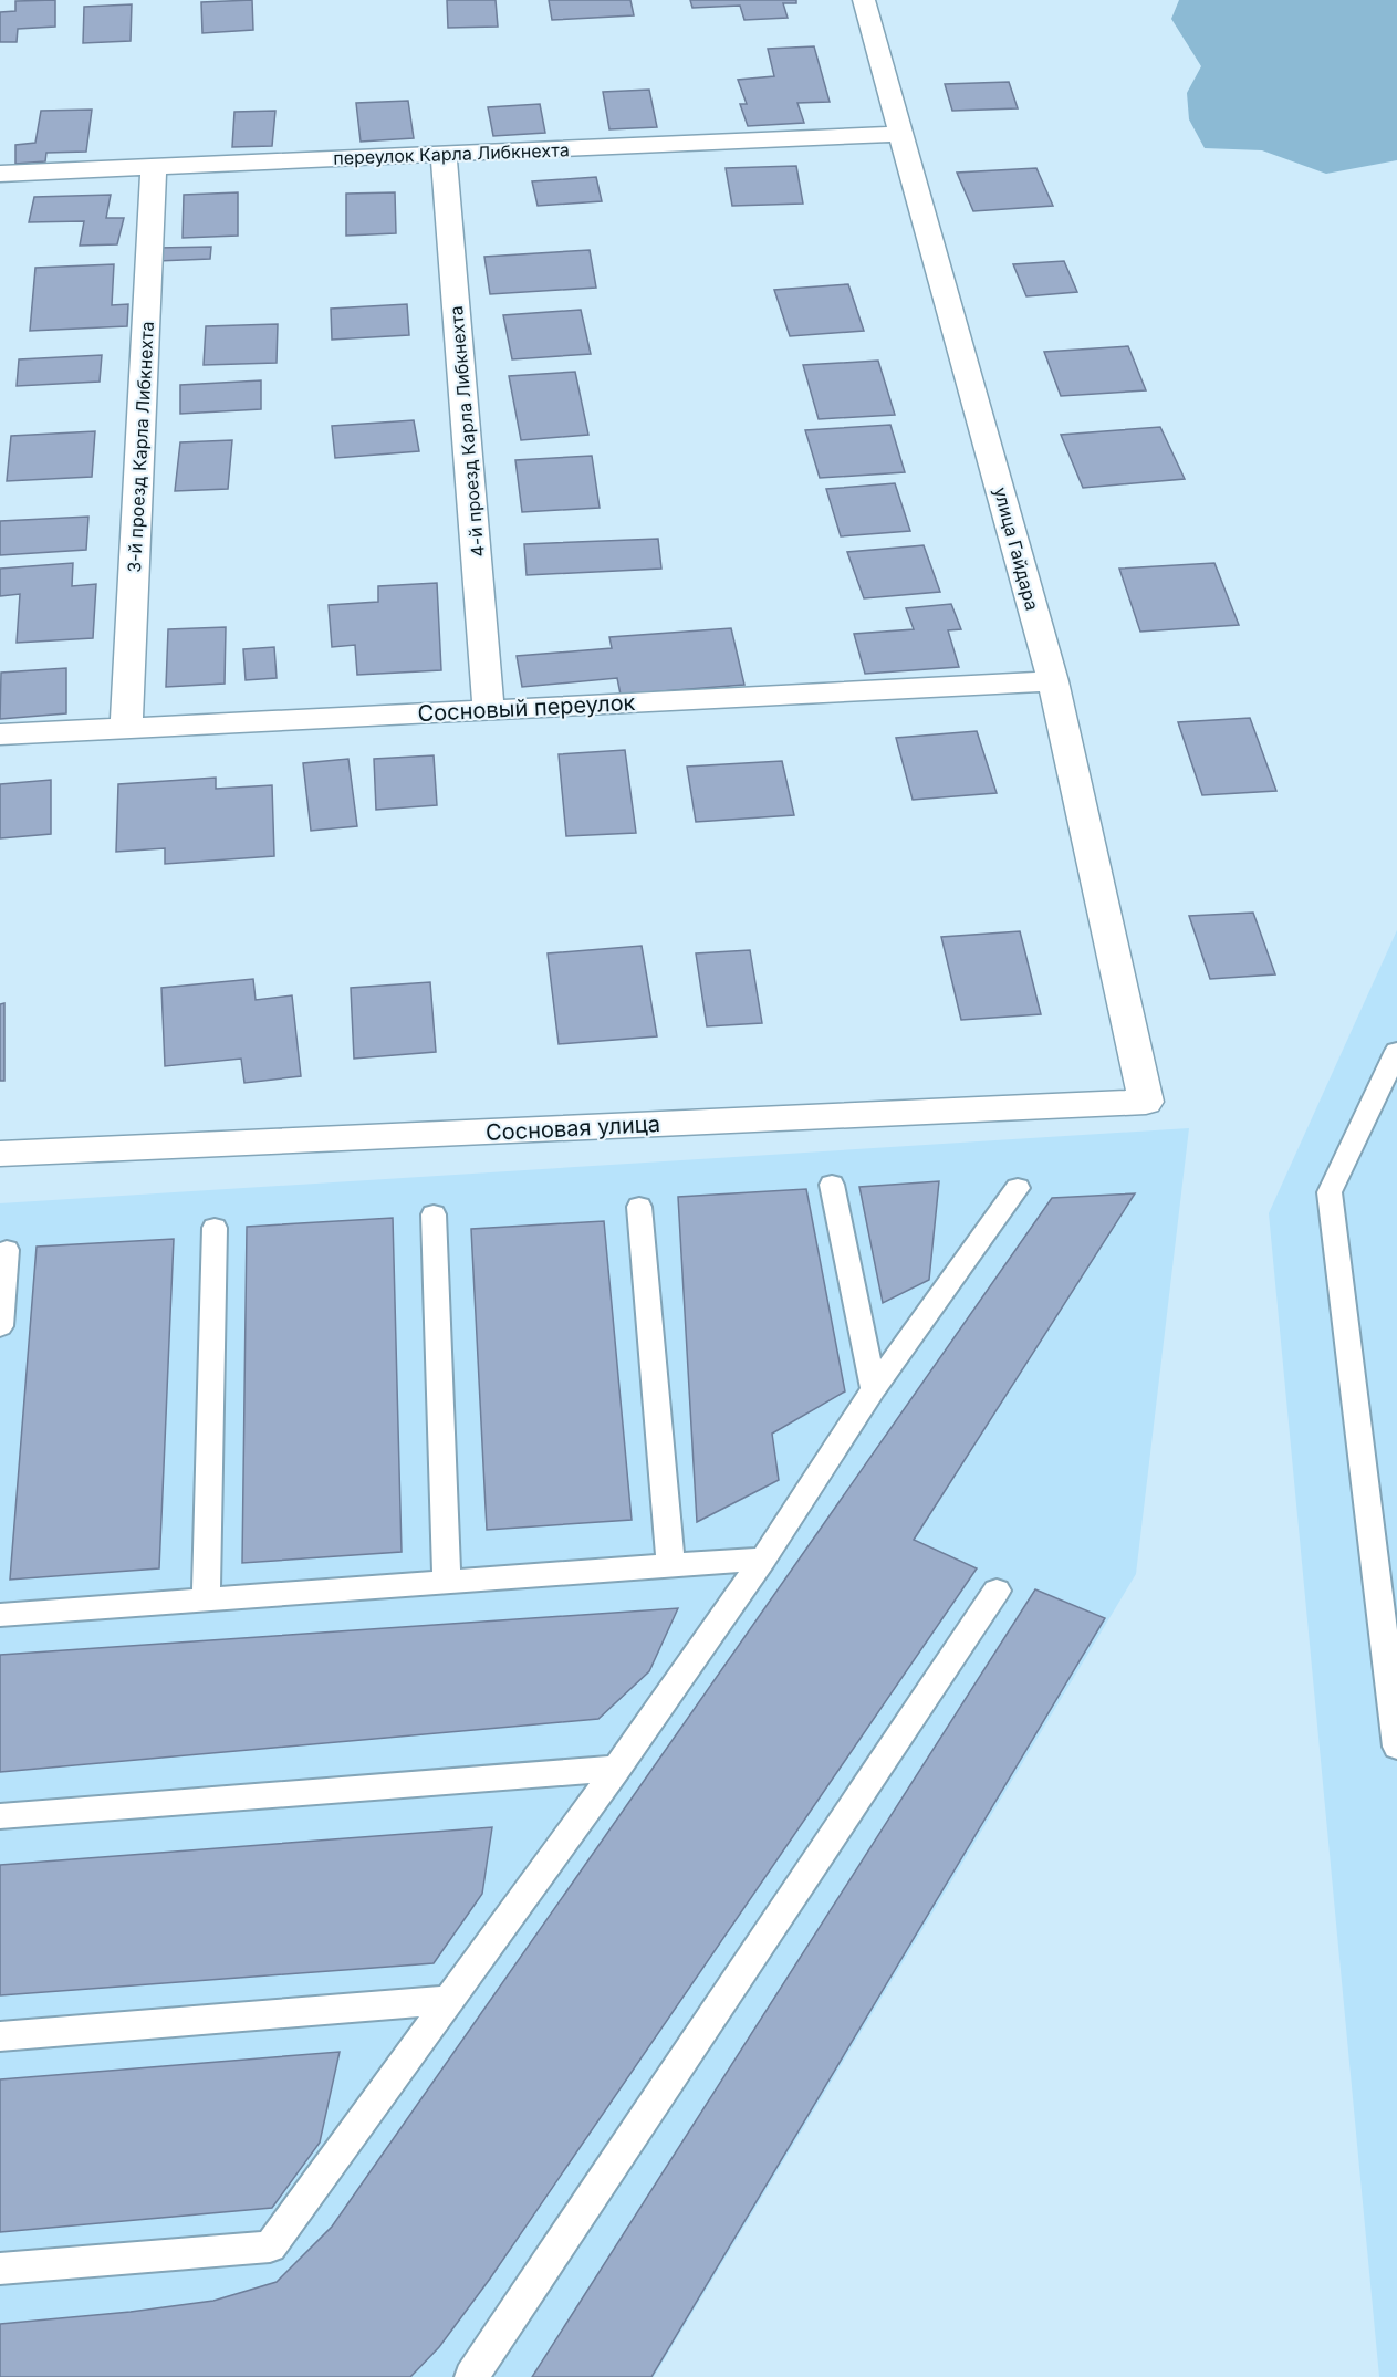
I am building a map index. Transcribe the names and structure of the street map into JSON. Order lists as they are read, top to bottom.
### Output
{
  "streets": {
    "street": [
      "переулок Карла Либкнехта",
      "4-й проезд Карла Либкнехта",
      "3-й проезд Карла Либкнехта",
      "улица Гайдара",
      "Сосновый переулок",
      "Сосновая улица"
    ]
  },
  "crossings": [
    ["переулок Карла Либкнехта", "4-й проезд Карла Либкнехта"],
    ["переулок Карла Либкнехта", "3-й проезд Карла Либкнехта"],
    ["переулок Карла Либкнехта", "улица Гайдара"],
    ["4-й проезд Карла Либкнехта", "Сосновый переулок"],
    ["3-й проезд Карла Либкнехта", "Сосновый переулок"],
    ["улица Гайдара", "Сосновый переулок"],
    ["улица Гайдара", "Сосновая улица"]
  ]
}
